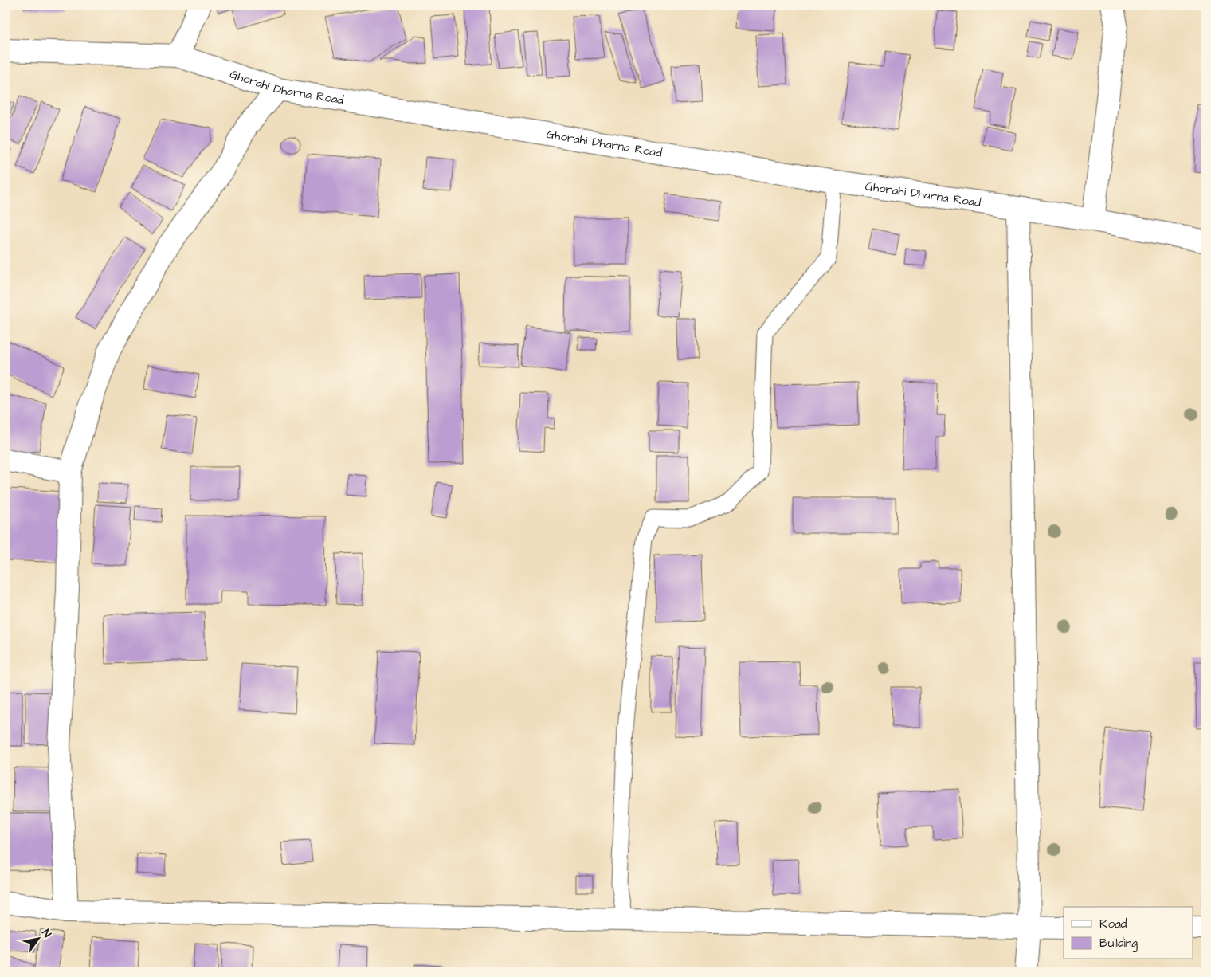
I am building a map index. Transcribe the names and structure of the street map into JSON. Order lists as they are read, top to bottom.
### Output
{
  "streets": {
    "street": ["Ghorahi Dharna Road"]
  },
  "legend": ["Road", "Building"],
  "north": "top right"
}
